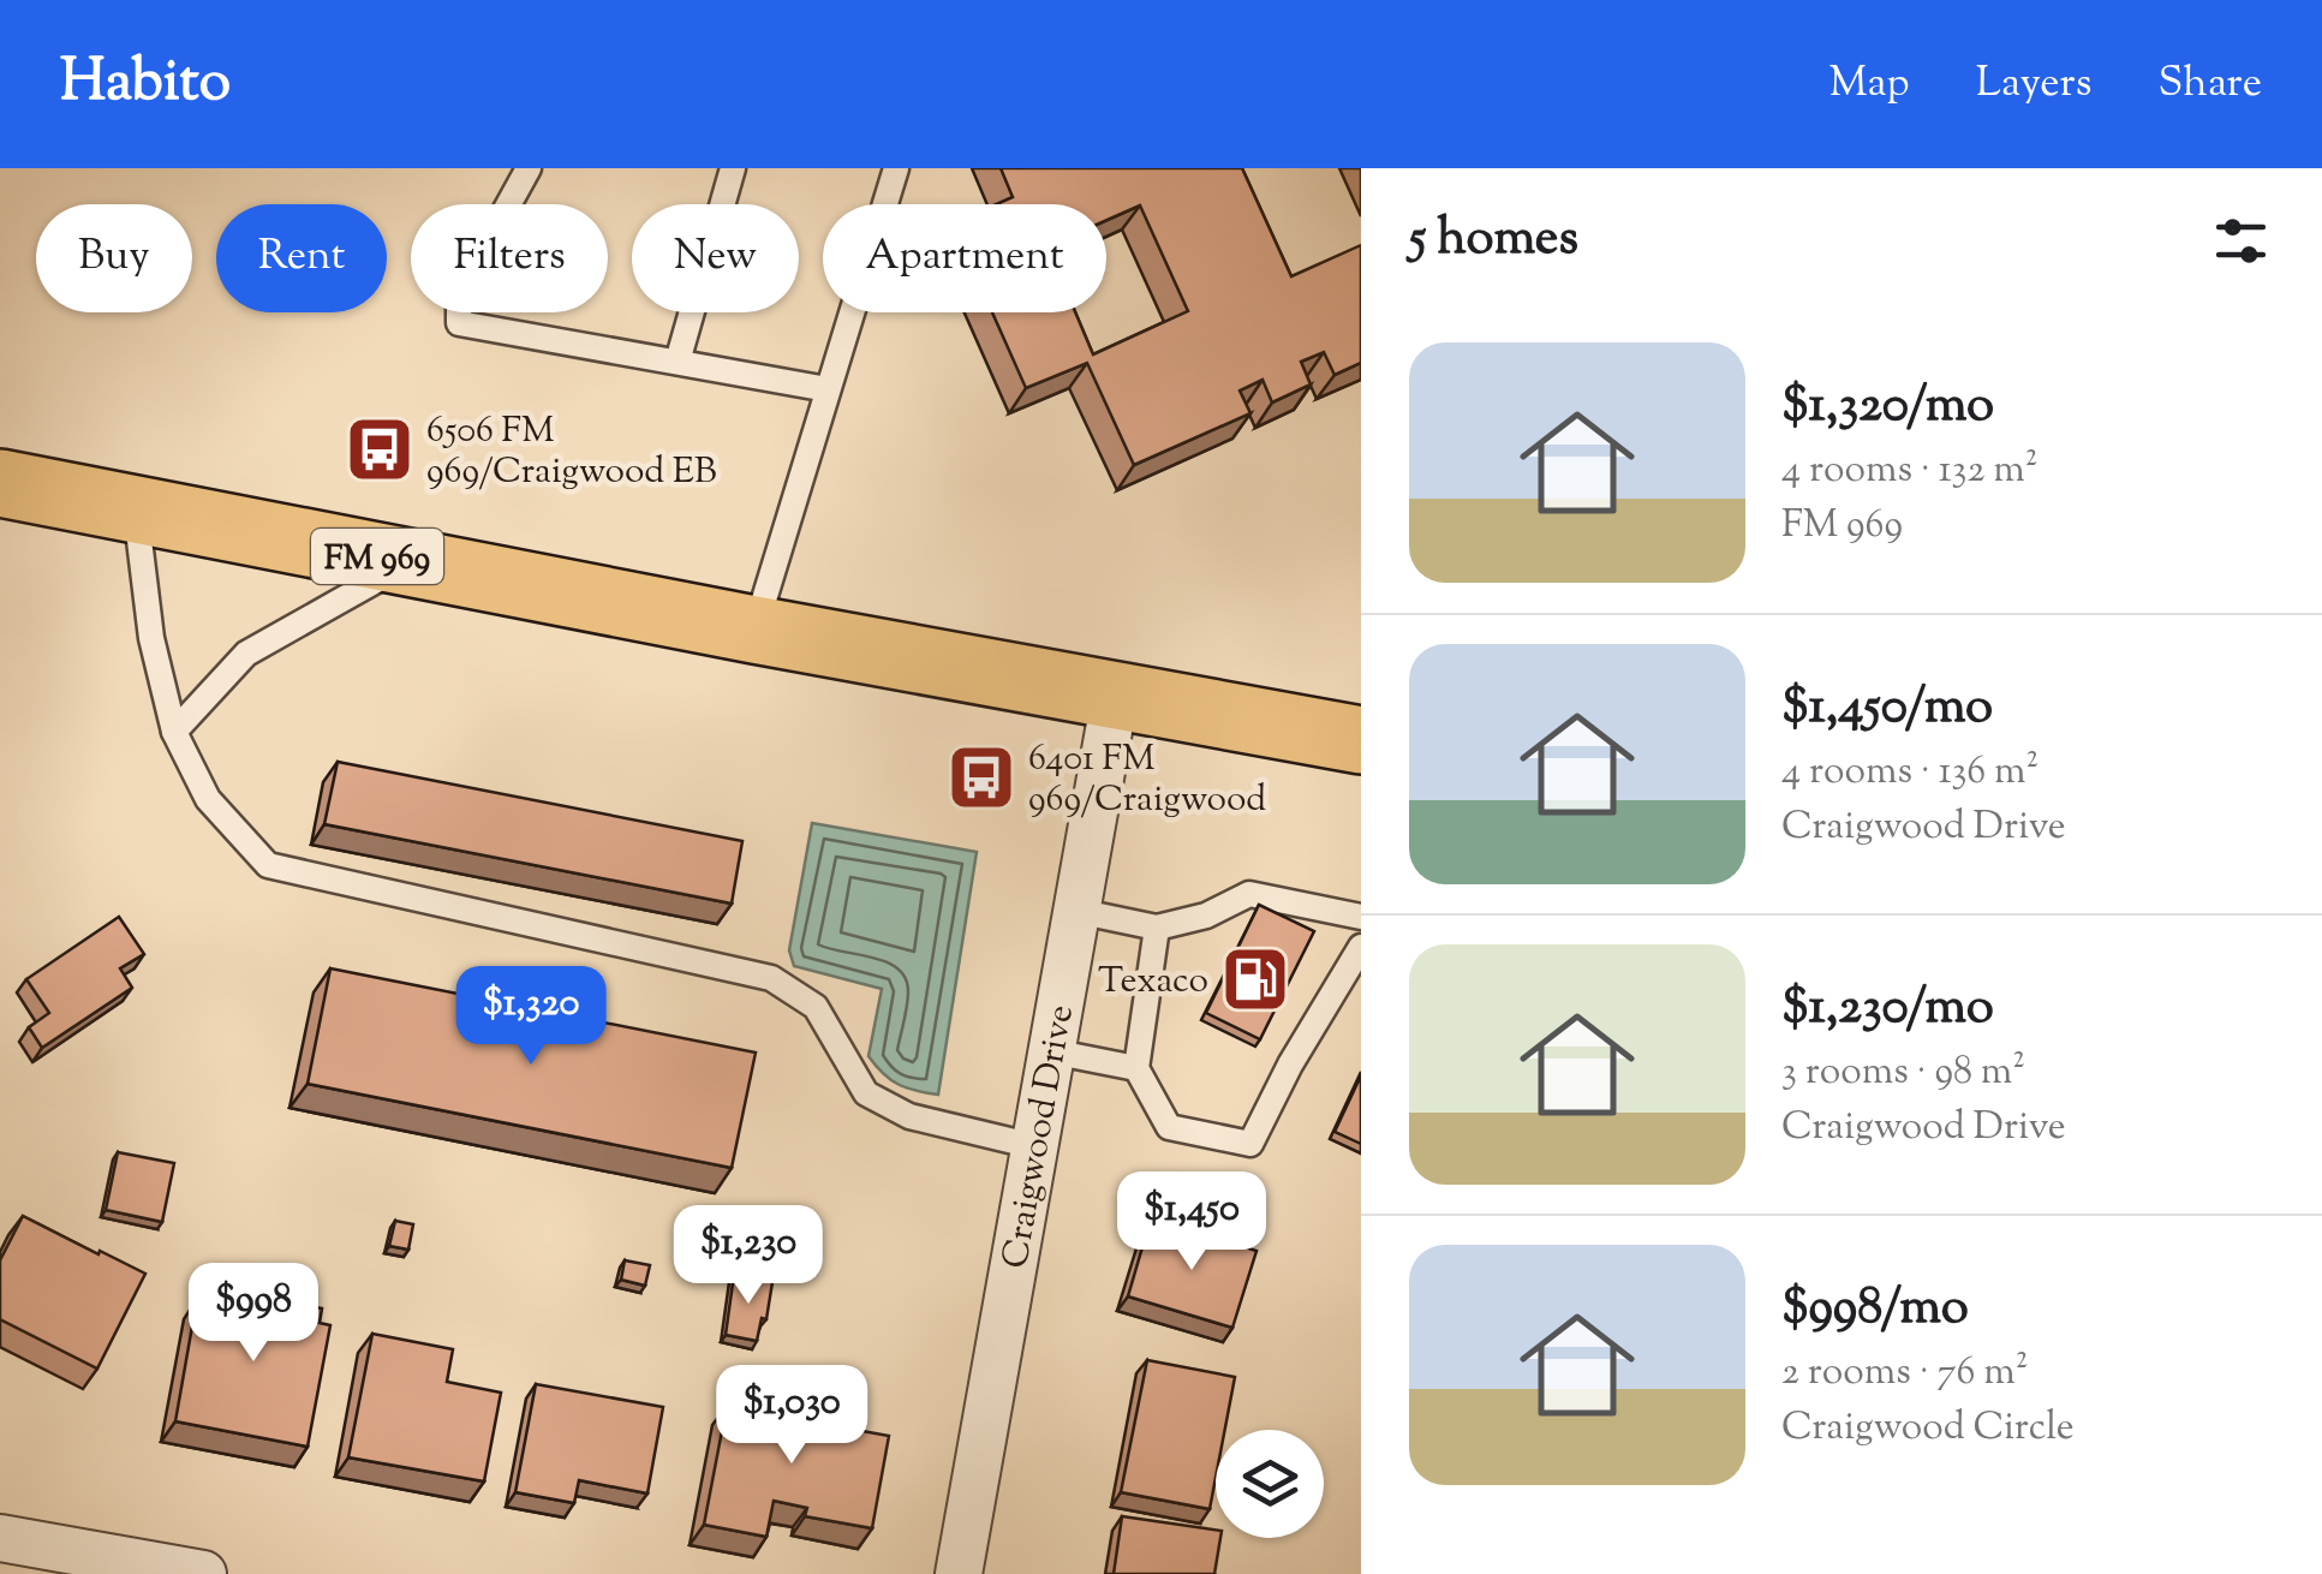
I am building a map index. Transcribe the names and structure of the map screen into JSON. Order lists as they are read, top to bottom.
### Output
{
  "streets": {
    "main road": ["FM 969"],
    "street": ["Craigwood Drive"]
  },
  "crossings": [
    ["FM 969", "Craigwood Drive"]
  ],
  "places": {
    "bus stop": ["6506 FM 969/Craigwood EB", "6401 FM 969/Craigwood"],
    "fuel station": ["Texaco"]
  },
  "page": {
    "header": "Habito",
    "nav": ["Map", "Layers", "Share"],
    "heading": "5 homes",
    "chip": [
      "Buy",
      "Rent",
      "Filters",
      "New",
      "Apartment"
    ],
    "list": [
      {
        "name": "$1,320/mo",
        "note": "4 rooms · 132 m² · FM 969"
      },
      {
        "name": "$1,450/mo",
        "note": "4 rooms · 136 m² · Craigwood Drive"
      },
      {
        "name": "$1,230/mo",
        "note": "3 rooms · 98 m² · Craigwood Drive"
      },
      {
        "name": "$998/mo",
        "note": "2 rooms · 76 m² · Craigwood Circle"
      }
    ],
    "price": [
      "$1,320",
      "$1,450",
      "$1,230",
      "$998",
      "$1,030"
    ]
  }
}
